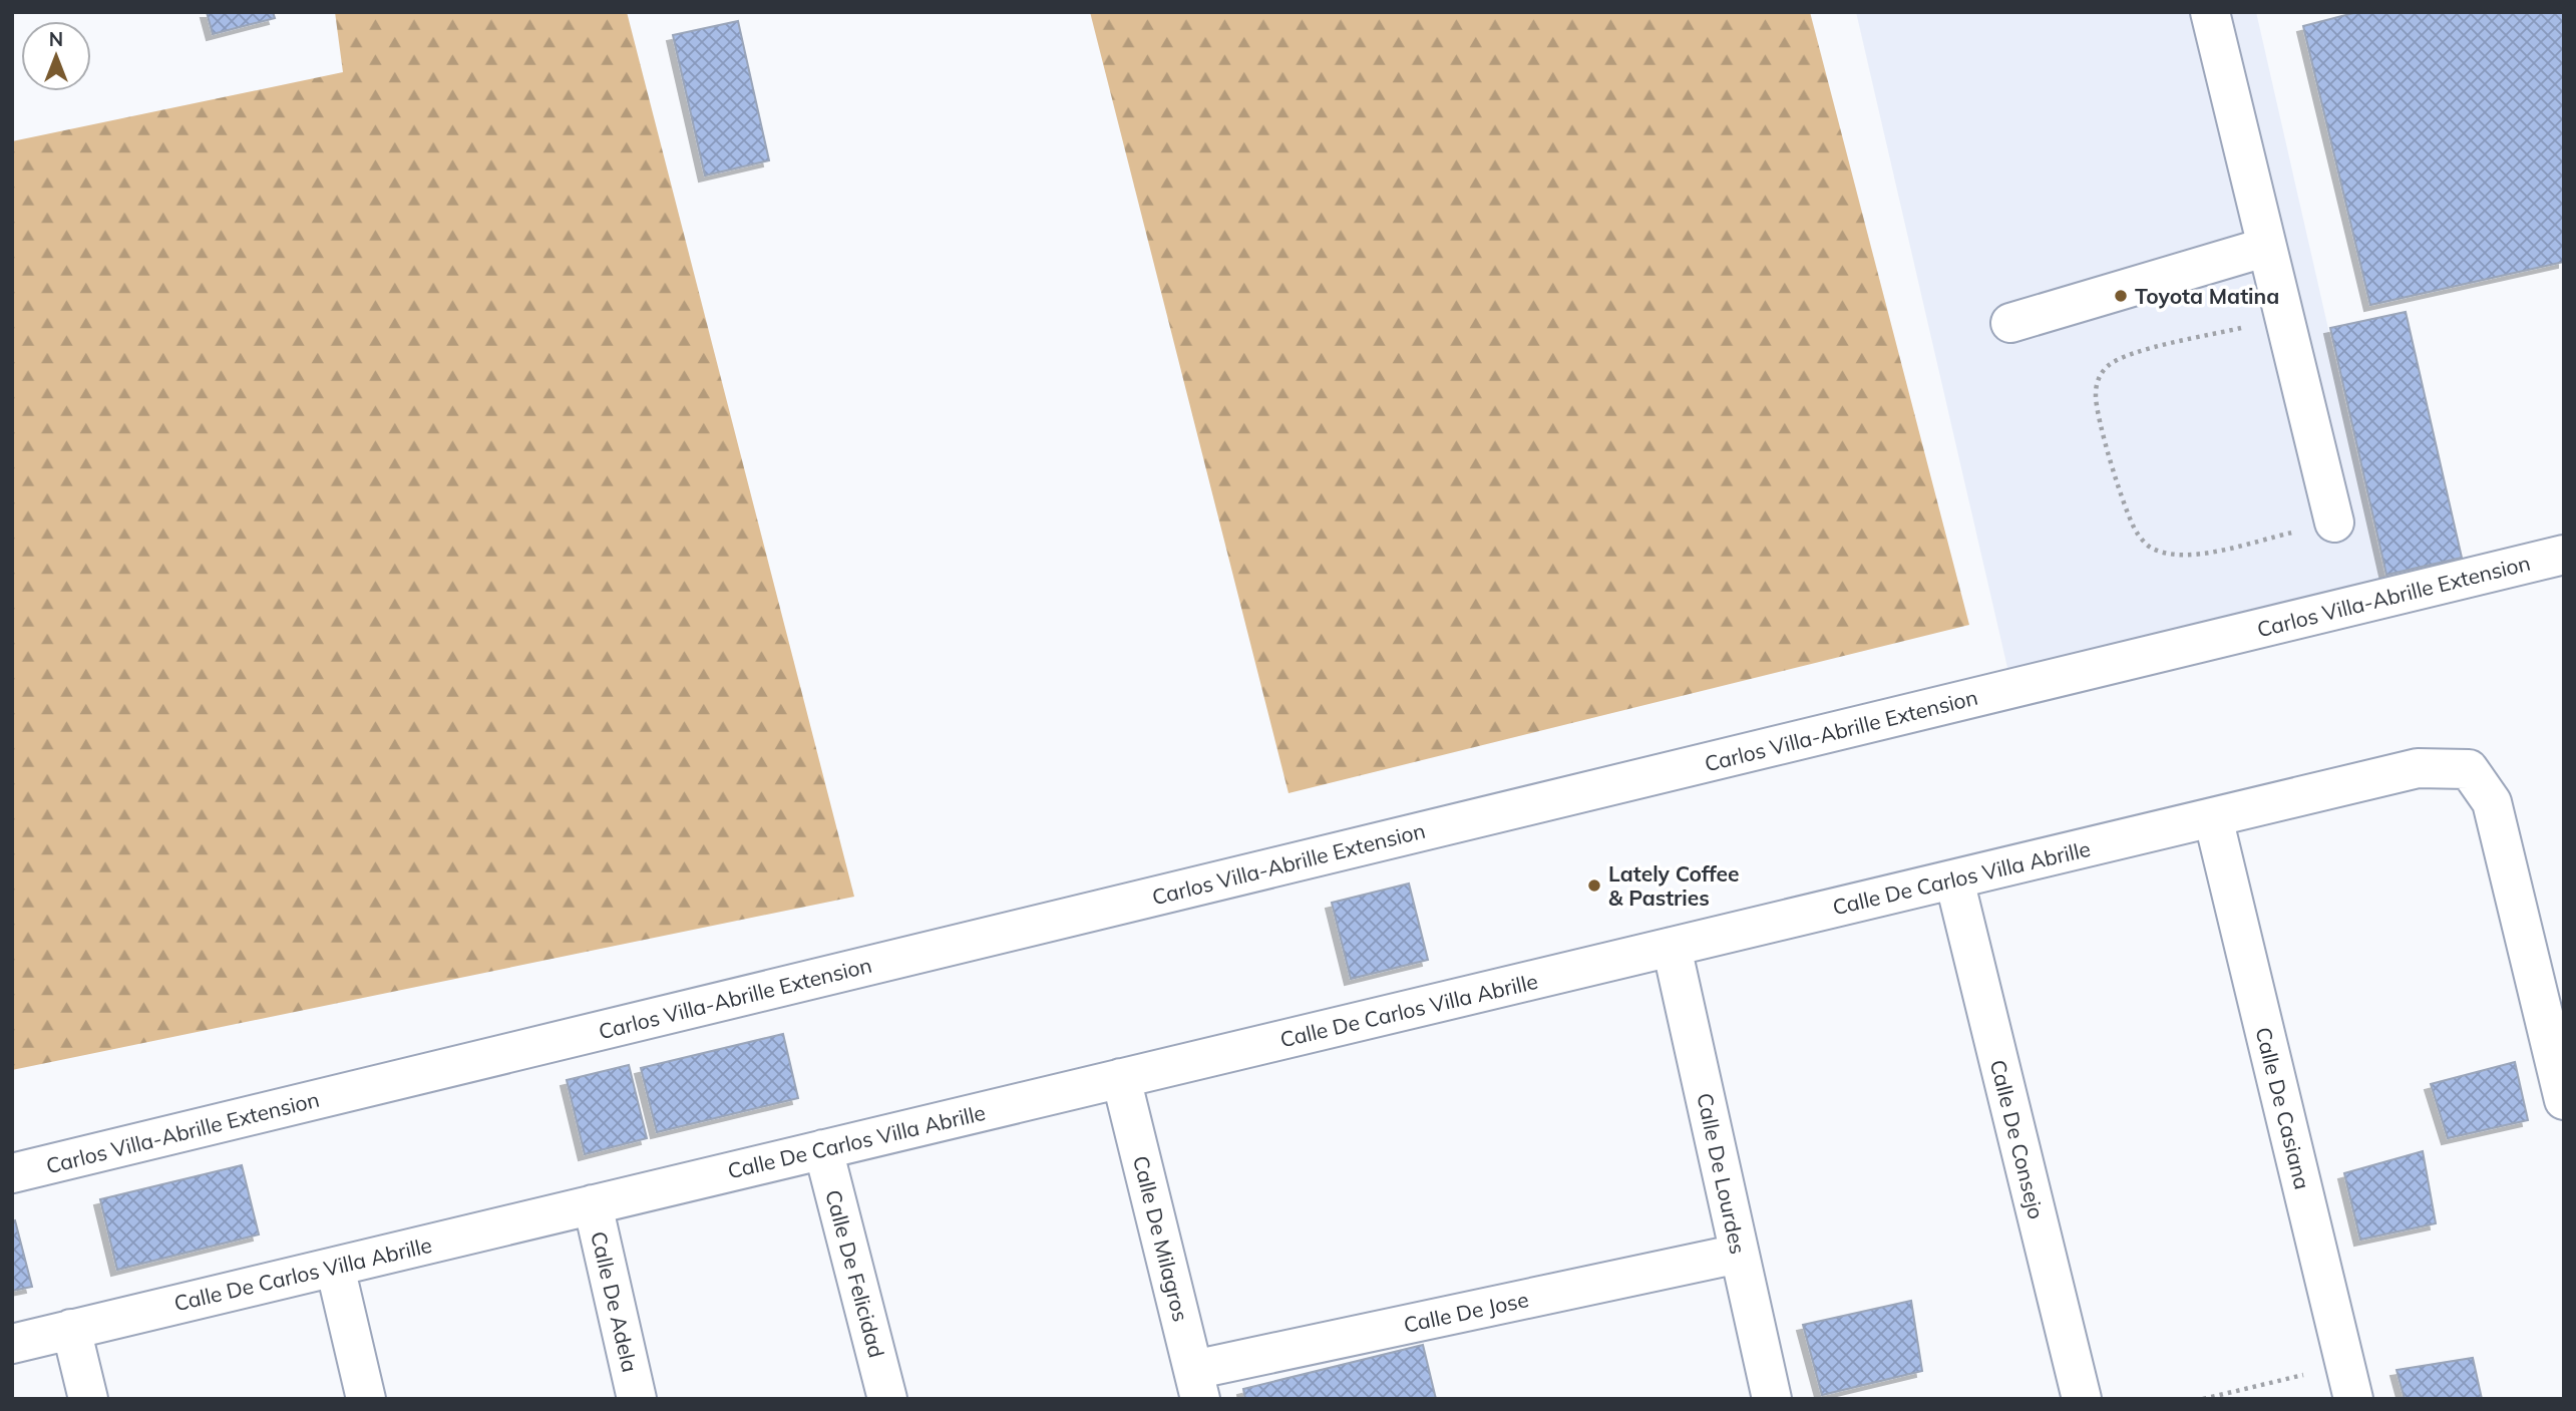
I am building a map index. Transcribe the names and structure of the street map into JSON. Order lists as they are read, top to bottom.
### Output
{
  "streets": {
    "street": [
      "Carlos Villa-Abrille Extension",
      "Calle De Carlos Villa Abrille",
      "Calle De Casiana",
      "Calle De Consejo",
      "Calle De Lourdes",
      "Calle De Milagros",
      "Calle De Felicidad",
      "Calle De Adela",
      "Calle De Jose"
    ]
  },
  "crossings": [
    ["Calle De Carlos Villa Abrille", "Calle De Casiana"],
    ["Calle De Carlos Villa Abrille", "Calle De Consejo"],
    ["Calle De Carlos Villa Abrille", "Calle De Lourdes"],
    ["Calle De Carlos Villa Abrille", "Calle De Milagros"],
    ["Calle De Carlos Villa Abrille", "Calle De Felicidad"],
    ["Calle De Carlos Villa Abrille", "Calle De Adela"],
    ["Calle De Lourdes", "Calle De Jose"],
    ["Calle De Milagros", "Calle De Jose"]
  ],
  "places": ["Toyota Matina", "Lately Coffee & Pastries"],
  "north": "top"
}
